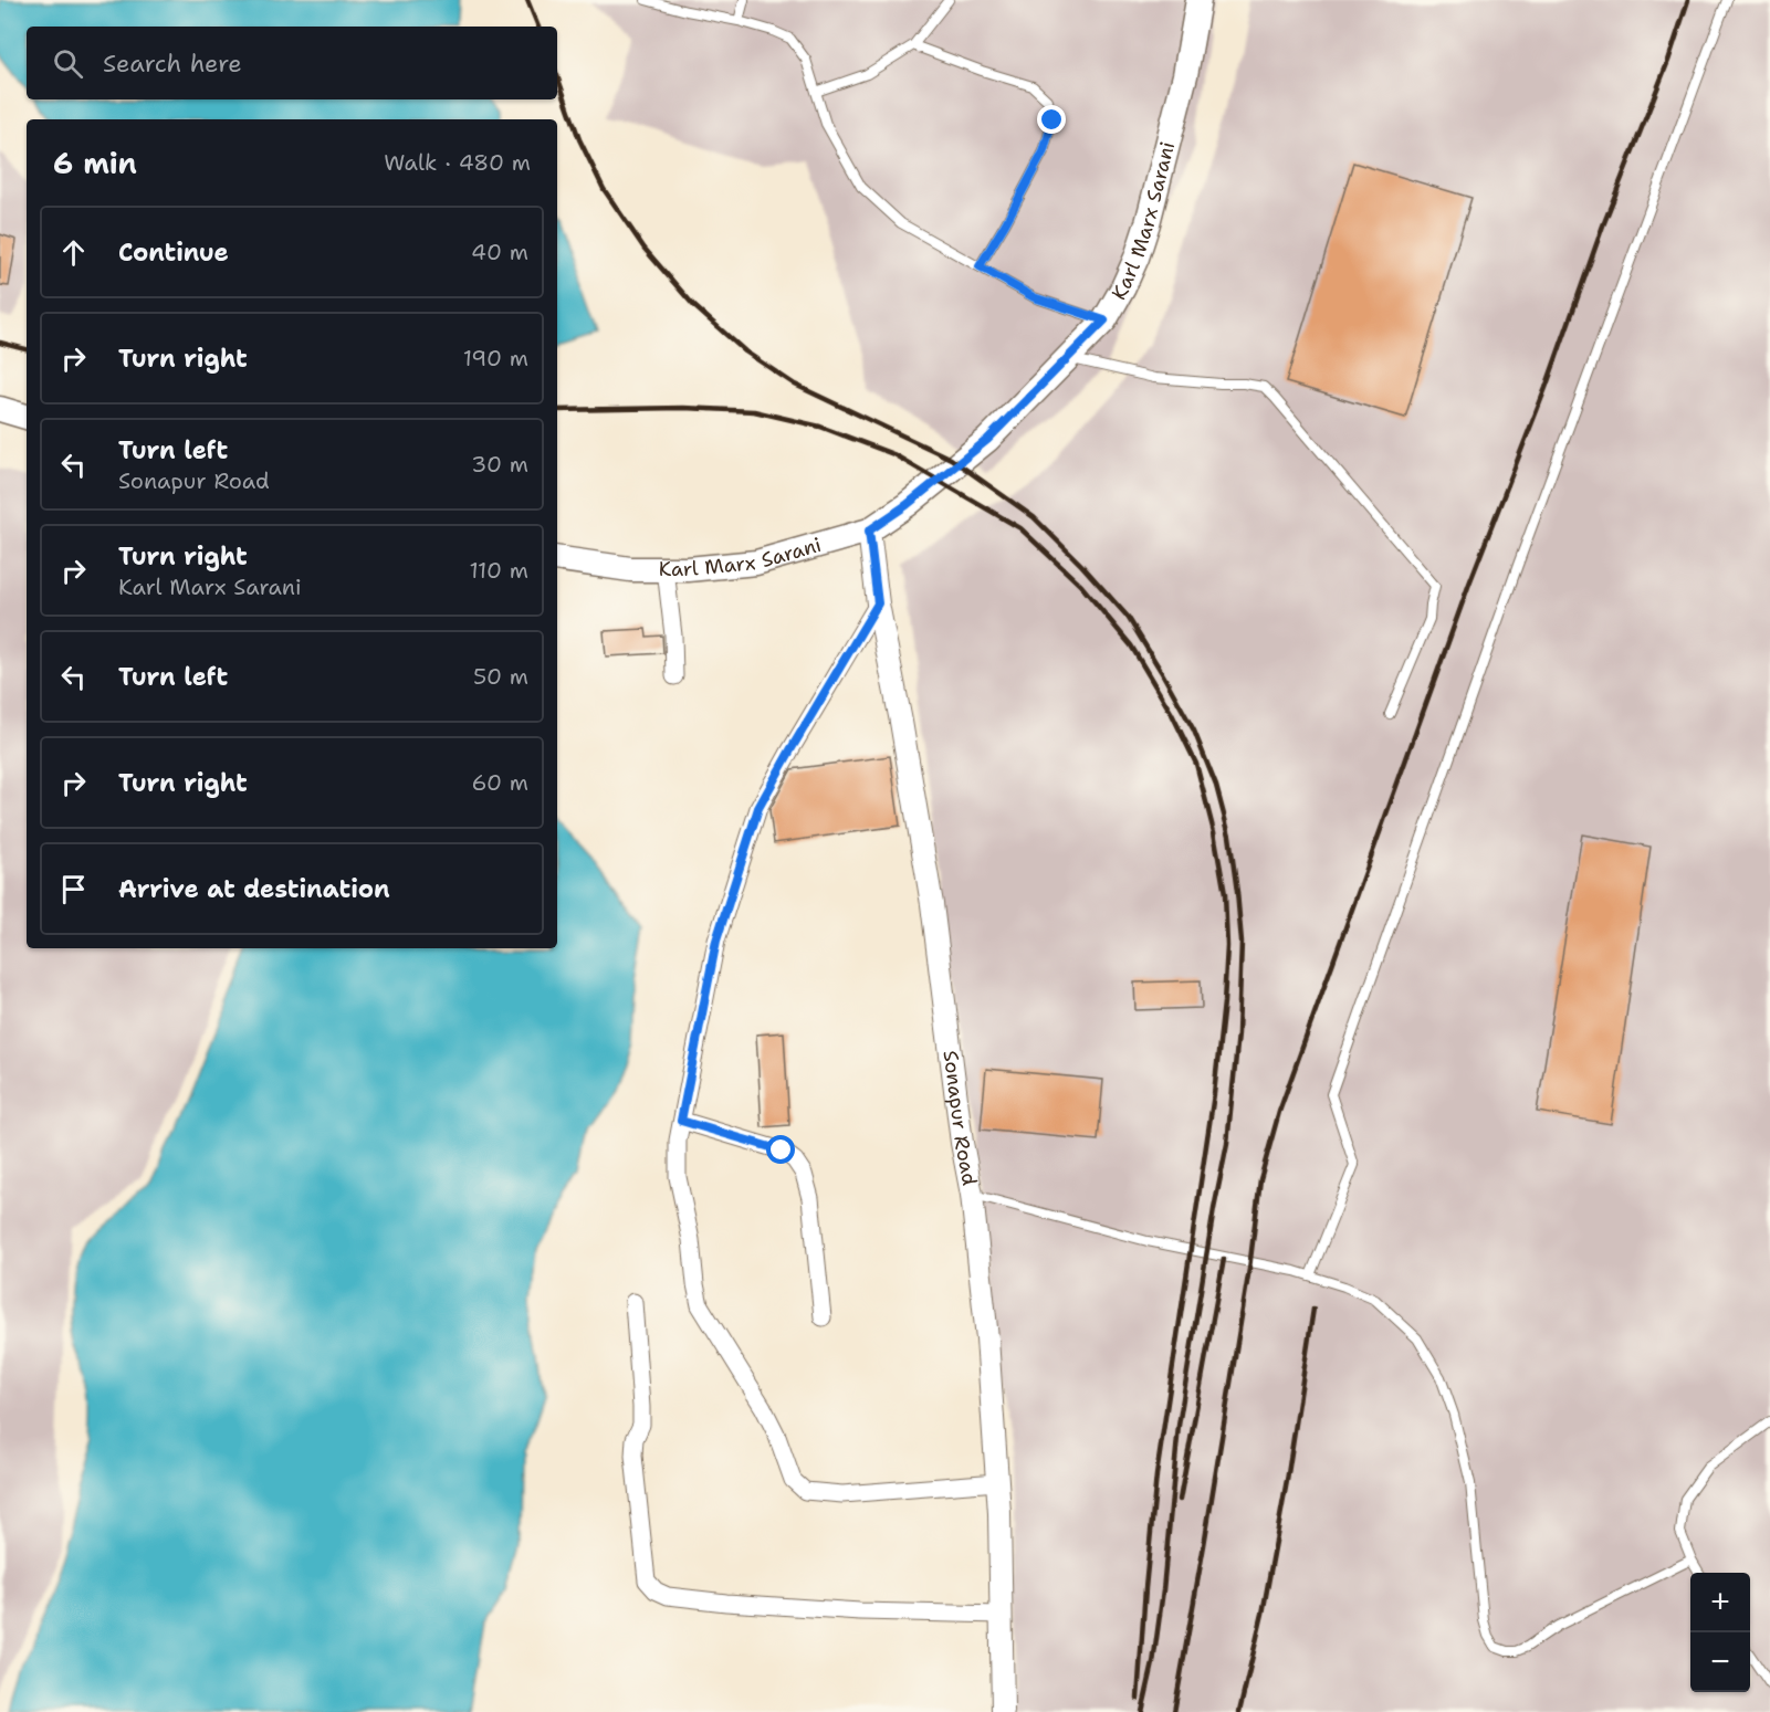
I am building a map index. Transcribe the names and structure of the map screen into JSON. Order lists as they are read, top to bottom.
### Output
{
  "streets": {
    "main road": ["Karl Marx Sarani"],
    "street": ["Sonapur Road"]
  },
  "crossings": [
    ["Karl Marx Sarani", "Sonapur Road"]
  ],
  "page": {
    "search": "Search here",
    "heading": ["6 min", "Walk · 480 m"],
    "list": [
      ["Continue", "40 m"],
      ["Turn right", "190 m"],
      ["Turn left", "Sonapur Road", "30 m"],
      ["Turn right", "Karl Marx Sarani", "110 m"],
      ["Turn left", "50 m"],
      ["Turn right", "60 m"],
      "Arrive at destination"
    ],
    "map_buttons": ["+", "−"]
  }
}
